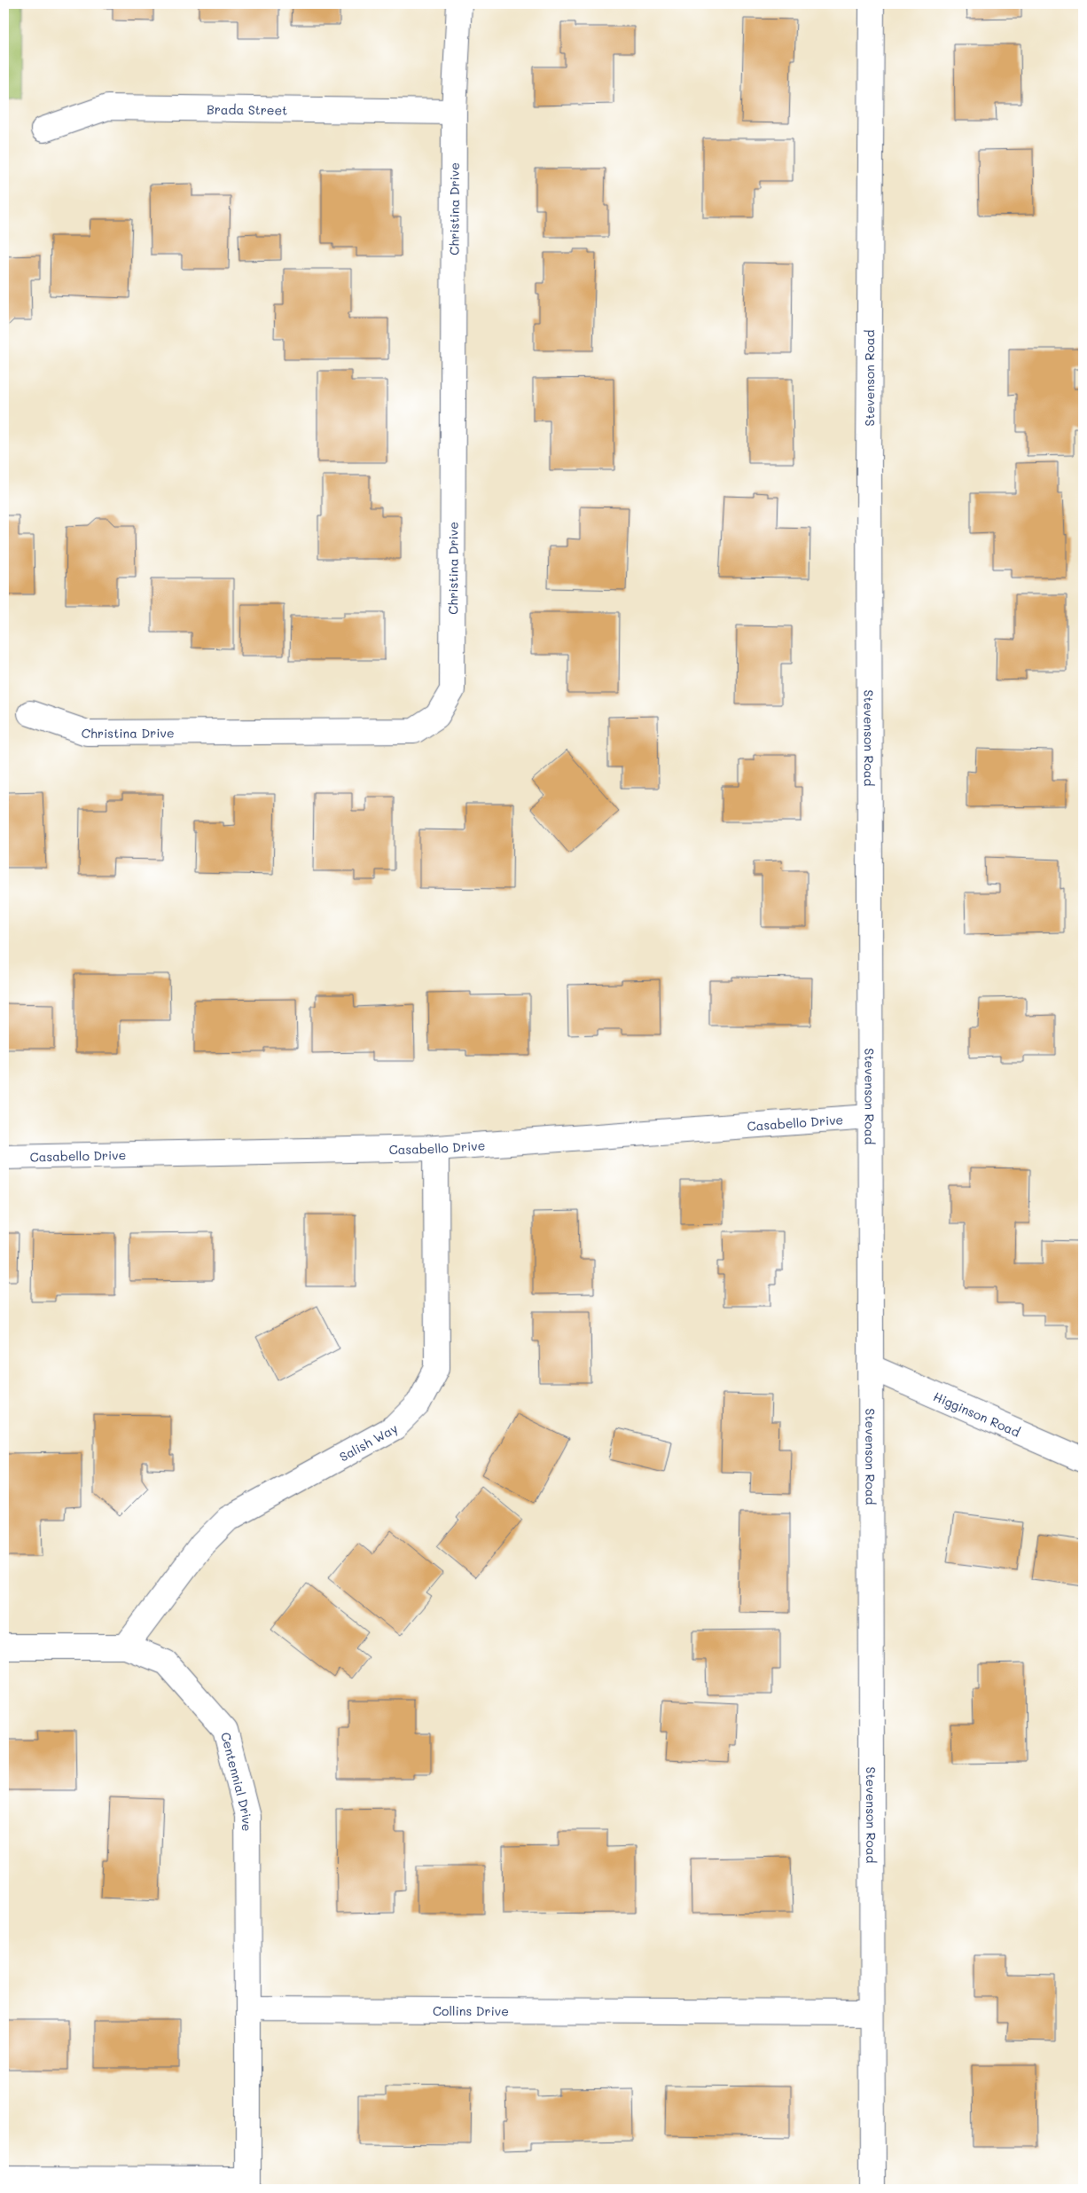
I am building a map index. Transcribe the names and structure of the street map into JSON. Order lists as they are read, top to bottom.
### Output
{
  "streets": {
    "street": [
      "Brada Street",
      "Christina Drive",
      "Stevenson Road",
      "Casabello Drive",
      "Higginson Road",
      "Salish Way",
      "Centennial Drive",
      "Collins Drive"
    ]
  },
  "crossings": [
    ["Brada Street", "Christina Drive"],
    ["Stevenson Road", "Casabello Drive"],
    ["Stevenson Road", "Higginson Road"],
    ["Stevenson Road", "Collins Drive"],
    ["Casabello Drive", "Salish Way"],
    ["Salish Way", "Centennial Drive"],
    ["Centennial Drive", "Collins Drive"]
  ]
}
